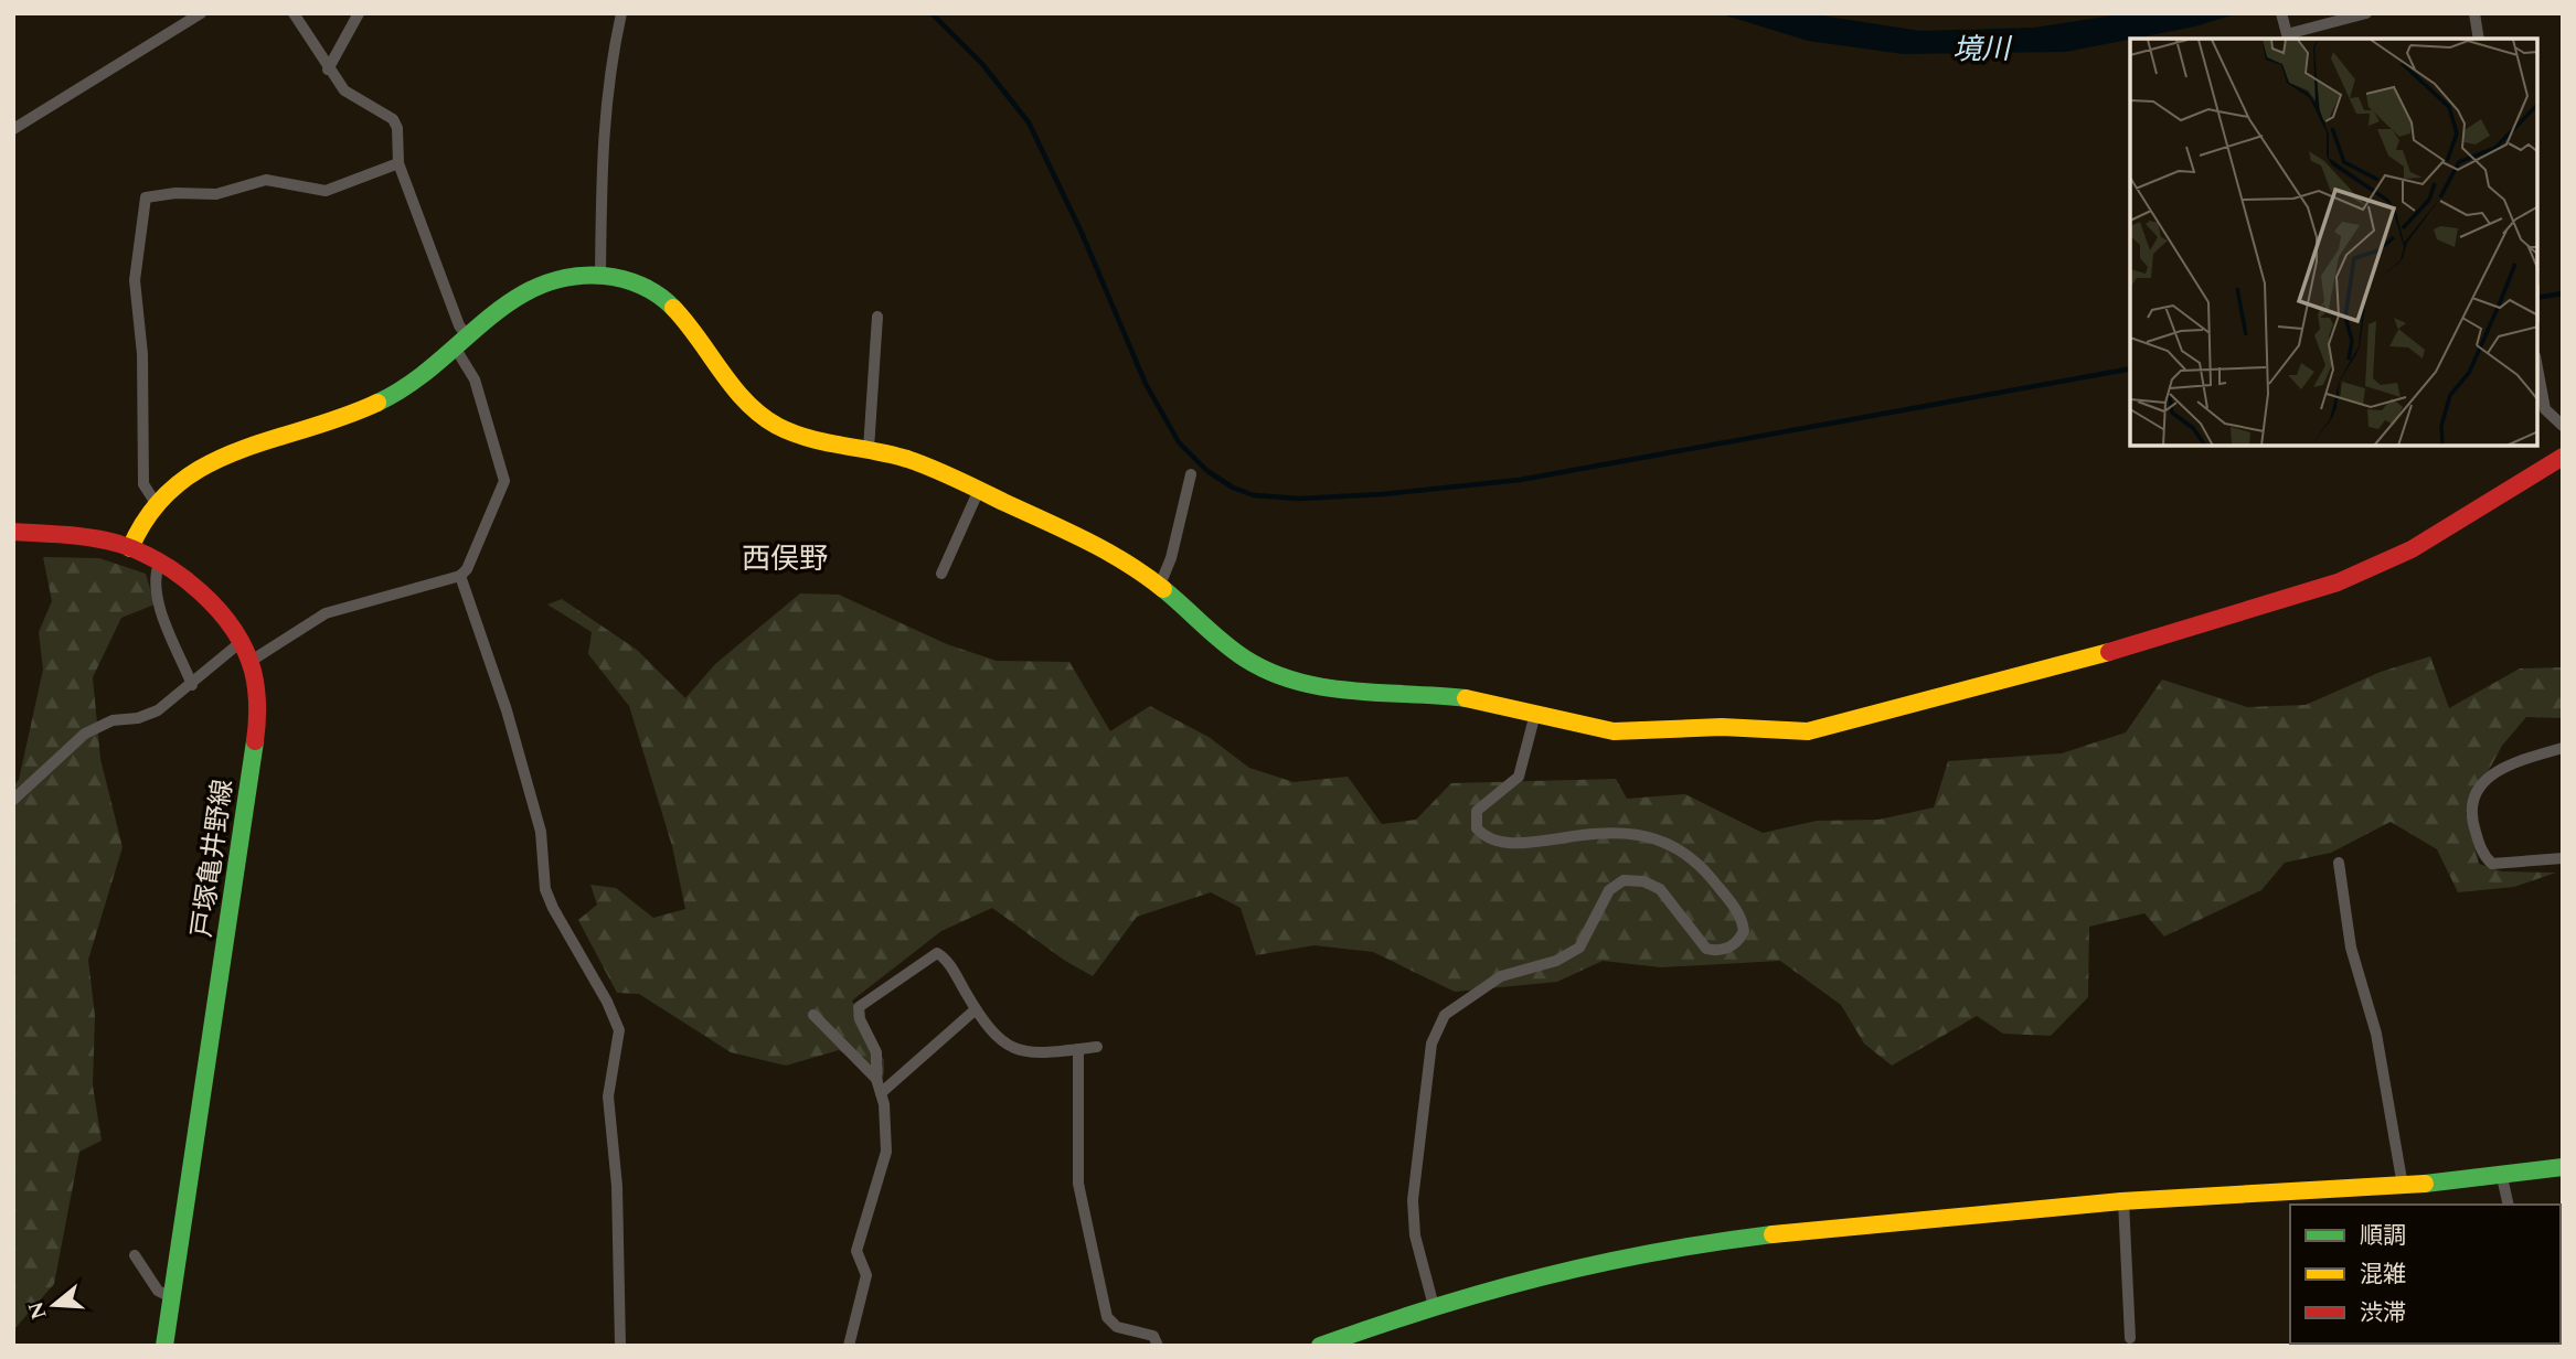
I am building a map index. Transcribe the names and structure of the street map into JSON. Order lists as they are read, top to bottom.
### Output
{
  "streets": {
    "street": ["戸塚亀井野線"]
  },
  "districts": ["西俣野"],
  "water": ["境川"],
  "legend": ["順調", "混雑", "渋滞"],
  "north": "left"
}
